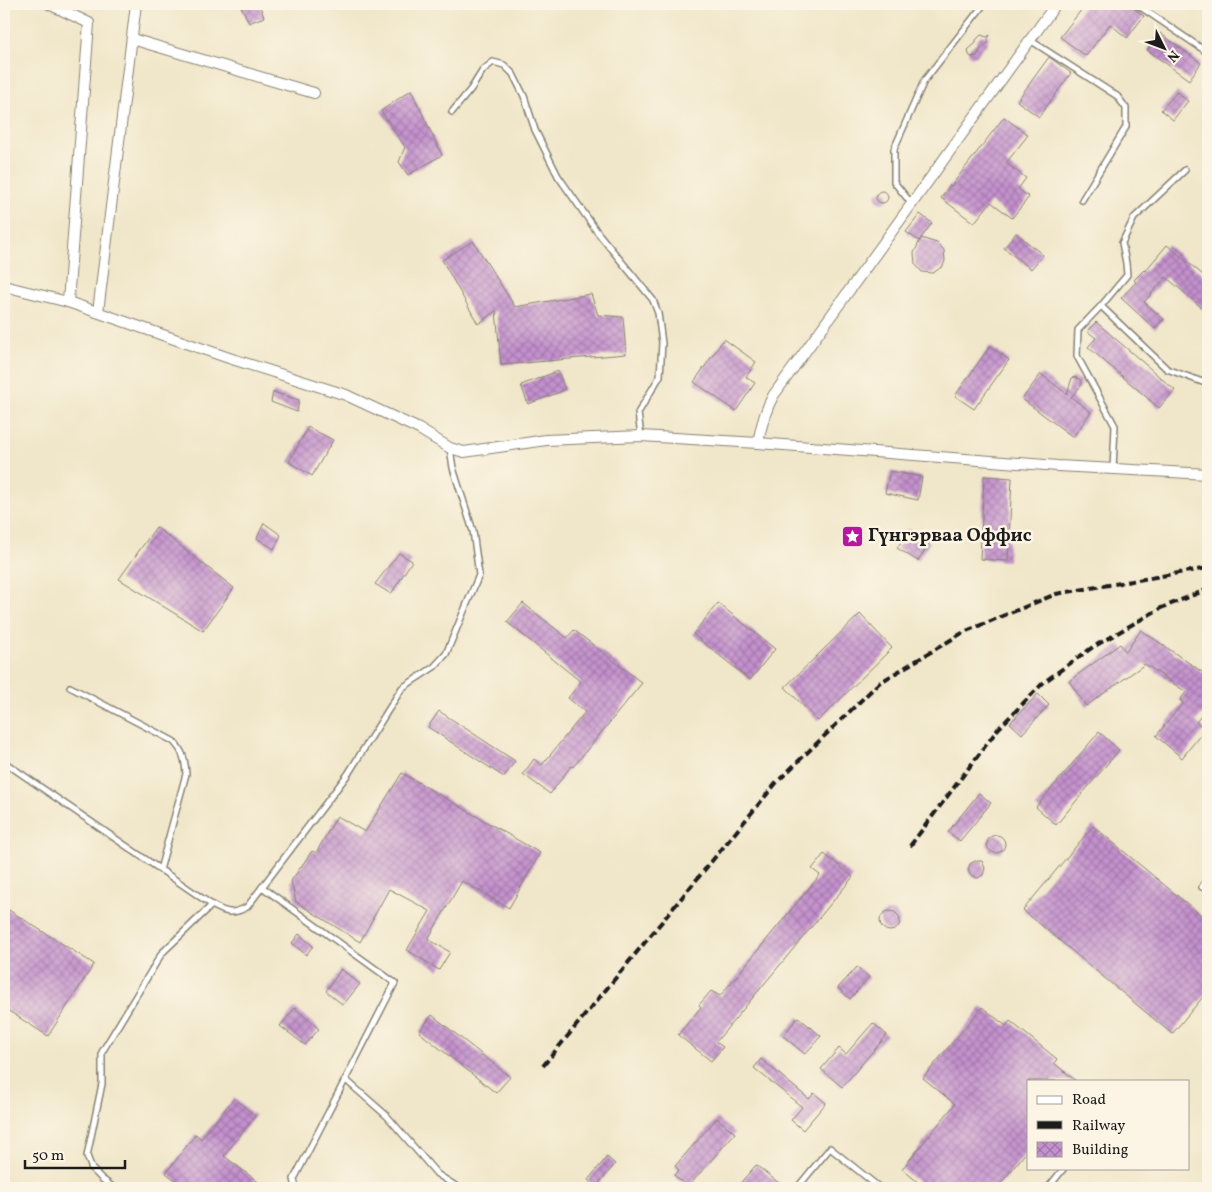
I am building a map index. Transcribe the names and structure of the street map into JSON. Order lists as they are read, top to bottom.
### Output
{
  "places": {
    "place": ["Гүнгэрваа Оффис"]
  },
  "legend": ["Road", "Railway", "Building"],
  "scale_bar": "50 m",
  "north": "bottom right"
}
